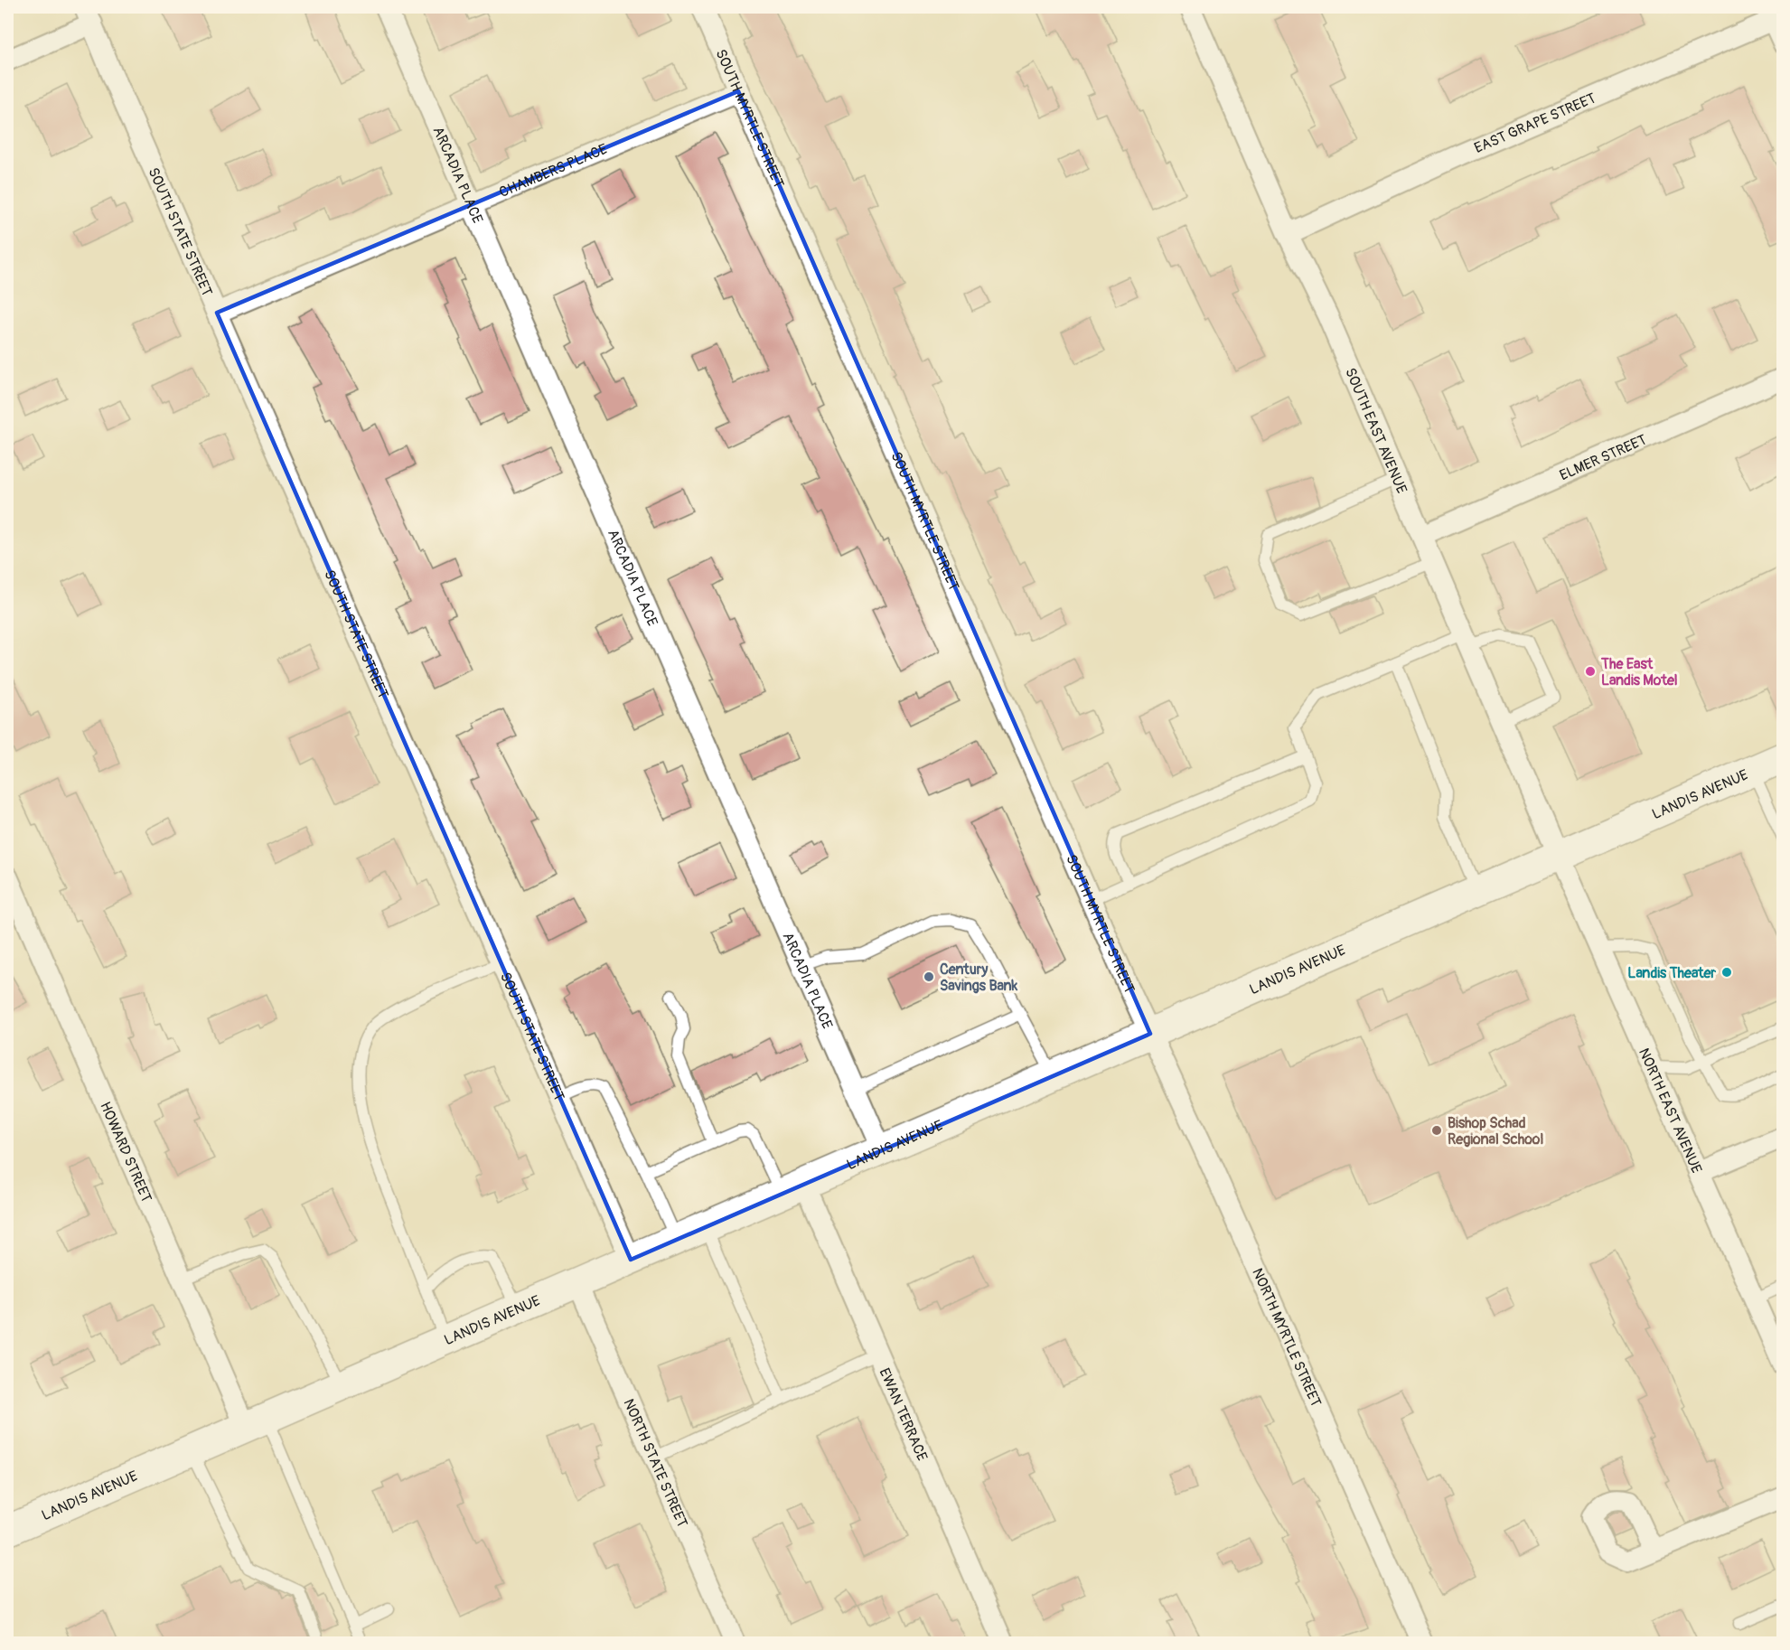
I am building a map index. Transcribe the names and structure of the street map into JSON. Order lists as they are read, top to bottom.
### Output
{
  "streets": {
    "main road": ["LANDIS AVENUE"],
    "street": [
      "SOUTH MYRTLE STREET",
      "EAST GRAPE STREET",
      "CHAMBERS PLACE",
      "ARCADIA PLACE",
      "SOUTH STATE STREET",
      "SOUTH EAST AVENUE",
      "ELMER STREET",
      "NORTH EAST AVENUE",
      "HOWARD STREET",
      "NORTH MYRTLE STREET",
      "EWAN TERRACE",
      "NORTH STATE STREET"
    ]
  },
  "crossings": [
    ["SOUTH MYRTLE STREET", "CHAMBERS PLACE"],
    ["SOUTH MYRTLE STREET", "LANDIS AVENUE"],
    ["SOUTH MYRTLE STREET", "NORTH MYRTLE STREET"],
    ["EAST GRAPE STREET", "SOUTH EAST AVENUE"],
    ["CHAMBERS PLACE", "ARCADIA PLACE"],
    ["CHAMBERS PLACE", "SOUTH STATE STREET"],
    ["ARCADIA PLACE", "LANDIS AVENUE"],
    ["SOUTH STATE STREET", "LANDIS AVENUE"],
    ["SOUTH EAST AVENUE", "ELMER STREET"],
    ["SOUTH EAST AVENUE", "LANDIS AVENUE"],
    ["SOUTH EAST AVENUE", "NORTH EAST AVENUE"],
    ["LANDIS AVENUE", "NORTH EAST AVENUE"],
    ["LANDIS AVENUE", "HOWARD STREET"],
    ["LANDIS AVENUE", "NORTH MYRTLE STREET"],
    ["LANDIS AVENUE", "EWAN TERRACE"],
    ["LANDIS AVENUE", "NORTH STATE STREET"]
  ],
  "places": [
    "The East Landis Motel",
    "Landis Theater",
    "Century Savings Bank",
    "Bishop Schad Regional School"
  ]
}
